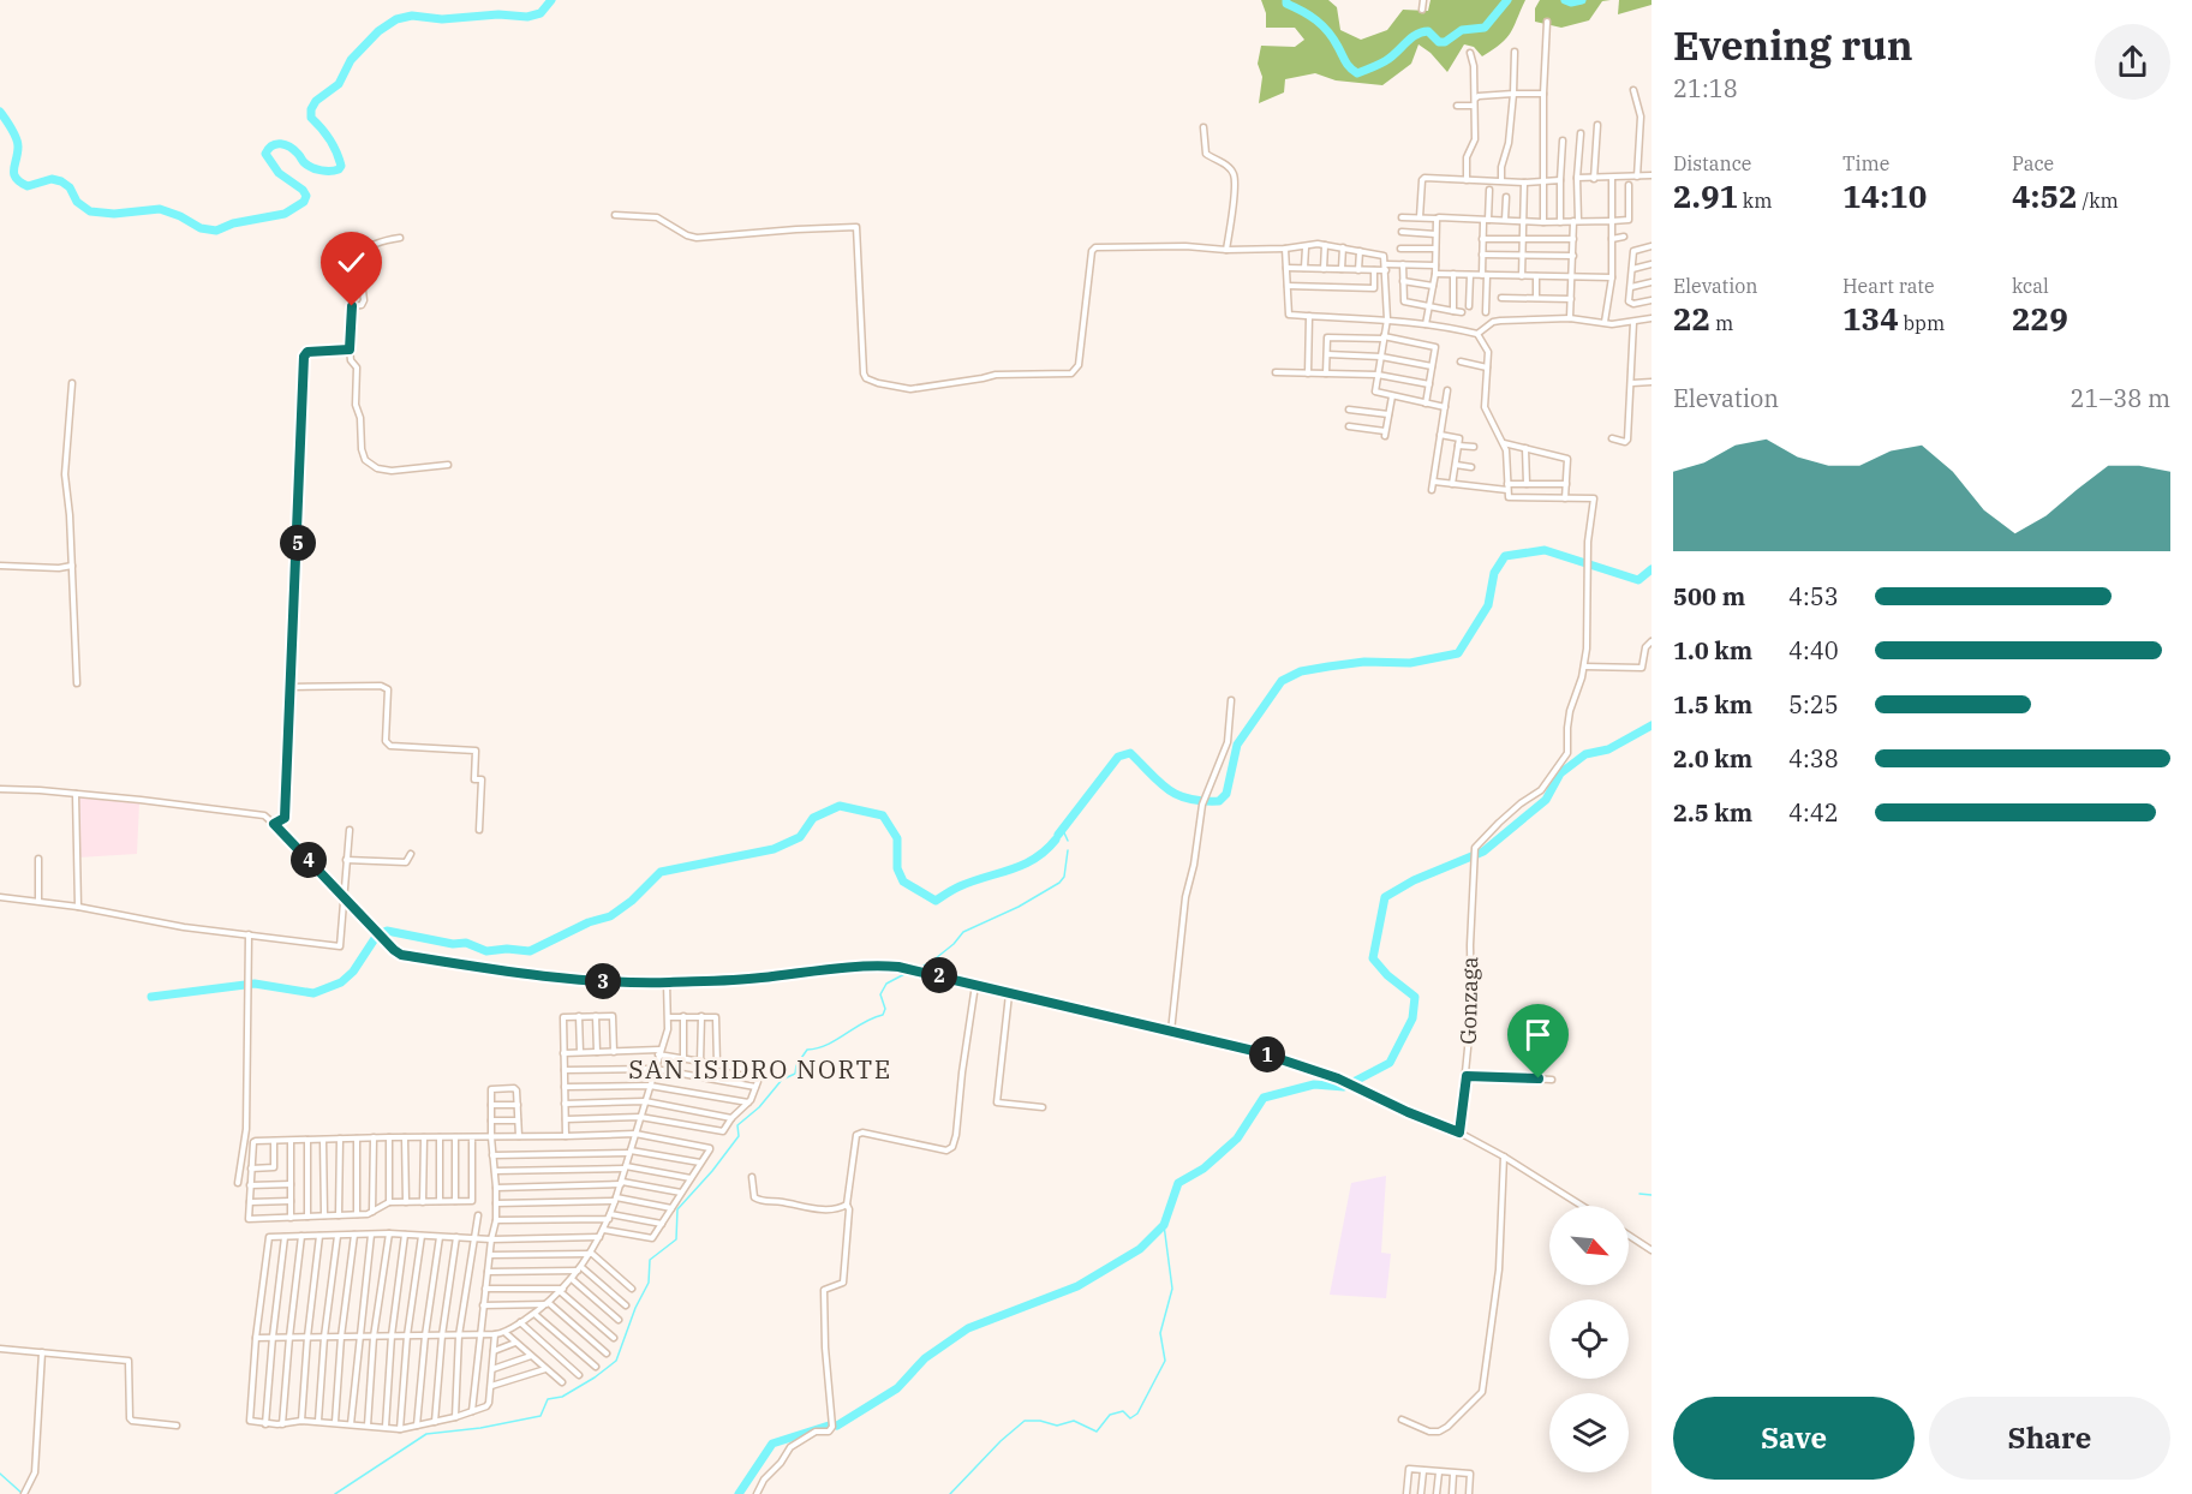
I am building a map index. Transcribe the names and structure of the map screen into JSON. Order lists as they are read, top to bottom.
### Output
{
  "streets": {
    "street": ["Gonzaga"]
  },
  "districts": ["SAN ISIDRO NORTE"],
  "north": "bottom right",
  "page": {
    "heading": ["Evening run", "21:18"],
    "stats": [
      ["Distance", "2.91 km"],
      ["Time", "14:10"],
      ["Pace", "4:52 /km"],
      ["Elevation", "22 m"],
      ["Heart rate", "134 bpm"],
      ["kcal", "229"]
    ],
    "chart": ["Elevation", "21–38 m"],
    "pins": [
      "5",
      "4",
      "2",
      "3",
      "1"
    ],
    "list": [
      {
        "name": "500 m",
        "note": "4:53"
      },
      {
        "name": "1.0 km",
        "note": "4:40"
      },
      {
        "name": "1.5 km",
        "note": "5:25"
      },
      {
        "name": "2.0 km",
        "note": "4:38"
      },
      {
        "name": "2.5 km",
        "note": "4:42"
      }
    ],
    "buttons": ["Save", "Share"]
  }
}
